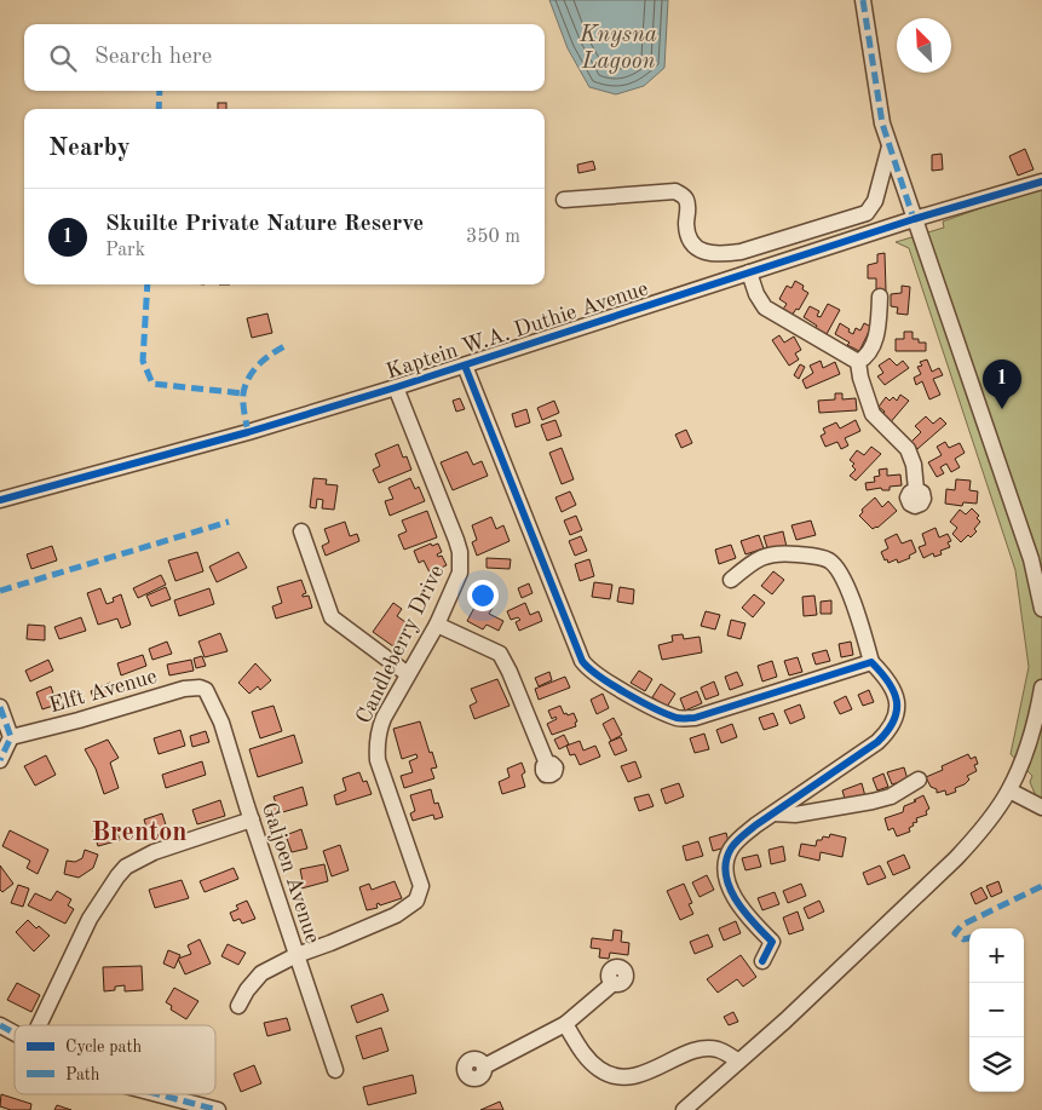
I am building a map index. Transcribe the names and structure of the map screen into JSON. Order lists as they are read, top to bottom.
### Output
{
  "streets": {
    "street": [
      "Kaptein W.A. Duthie Avenue",
      "Candleberry Drive",
      "Elft Avenue",
      "Galjoen Avenue"
    ]
  },
  "crossings": [
    ["Kaptein W.A. Duthie Avenue", "Candleberry Drive"],
    ["Candleberry Drive", "Galjoen Avenue"],
    ["Elft Avenue", "Galjoen Avenue"]
  ],
  "districts": ["Brenton"],
  "water": ["Knysna Lagoon"],
  "legend": ["Cycle path", "Path"],
  "north": "top left",
  "page": {
    "search": "Search here",
    "heading": "Nearby",
    "list": [
      {
        "mark": "1",
        "name": "Skuilte Private Nature Reserve",
        "note": "Park",
        "value": "350 m"
      }
    ],
    "pins": "1",
    "map_buttons": ["+", "−"]
  }
}
